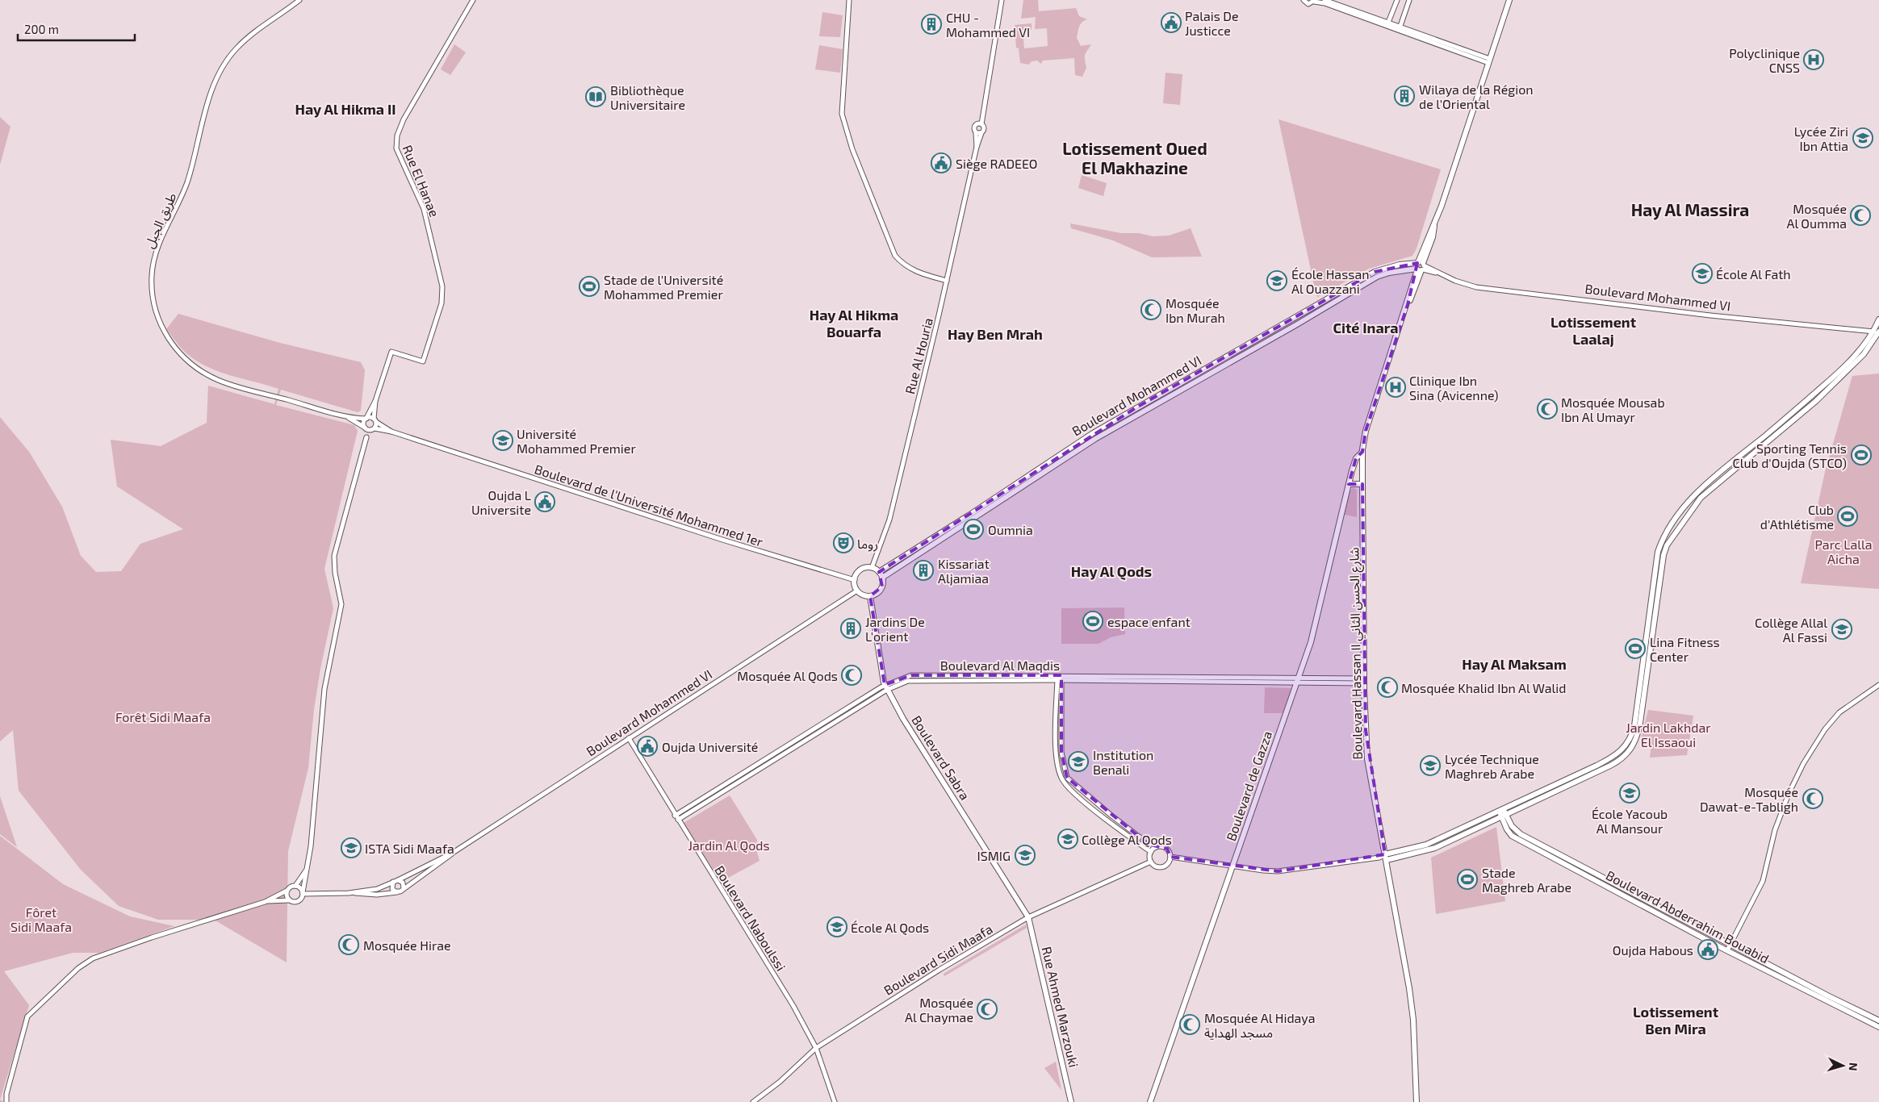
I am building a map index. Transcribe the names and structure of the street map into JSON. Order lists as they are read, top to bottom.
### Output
{
  "streets": {
    "main road": [
      "Boulevard Mohammed VI",
      "Boulevard Hassan II شارع الحسن الثاني",
      "Boulevard Sabra",
      "Boulevard de Gazza",
      "Boulevard Abderrahim Bouabid",
      "Rue Ahmed Marzouki"
    ],
    "street": [
      "Rue El Hanae",
      "طريق الجبل",
      "Rue Al Houria",
      "Boulevard de l'Université Mohammed 1er",
      "Boulevard Al Maqdis",
      "Boulevard Naboulssi",
      "Boulevard Sidi Maafa"
    ]
  },
  "crossings": [
    ["Boulevard Mohammed VI", "Rue Al Houria"],
    ["Boulevard Mohammed VI", "Boulevard de l'Université Mohammed 1er"],
    ["Boulevard Mohammed VI", "Boulevard Hassan II شارع الحسن الثاني"],
    ["Boulevard Mohammed VI", "Boulevard Sabra"],
    ["Boulevard Mohammed VI", "Boulevard Naboulssi"],
    ["Rue Al Houria", "Boulevard de l'Université Mohammed 1er"],
    ["Rue Al Houria", "Boulevard Sabra"],
    ["Boulevard de l'Université Mohammed 1er", "Boulevard Sabra"],
    ["Boulevard Hassan II شارع الحسن الثاني", "Boulevard Al Maqdis"],
    ["Boulevard Hassan II شارع الحسن الثاني", "Boulevard de Gazza"],
    ["Boulevard Al Maqdis", "Boulevard Sabra"],
    ["Boulevard Al Maqdis", "Boulevard de Gazza"],
    ["Boulevard Al Maqdis", "Boulevard Naboulssi"],
    ["Boulevard Sabra", "Boulevard Sidi Maafa"],
    ["Boulevard Sabra", "Rue Ahmed Marzouki"],
    ["Boulevard Naboulssi", "Boulevard Sidi Maafa"],
    ["Boulevard Sidi Maafa", "Rue Ahmed Marzouki"]
  ],
  "districts": [
    "Hay Al Hikma II",
    "Lotissement Oued El Makhazine",
    "Hay Al Massira",
    "Hay Al Hikma Bouarfa",
    "Lotissement Laalaj",
    "Cité Inara",
    "Hay Ben Mrah",
    "Hay Al Qods",
    "Hay Al Maksam",
    "Lotissement Ben Mira"
  ],
  "parks": [
    "Parc Lalla Aicha",
    "Forêt Sidi Maafa",
    "Jardin Lakhdar El Issaoui",
    "Jardin Al Qods",
    "Fôret Sidi Maafa"
  ],
  "places": {
    "public building": [
      "Palais De Justicce",
      "Siège RADEEO",
      "Oujda L Universite",
      "Oujda Université",
      "Oujda Habous"
    ],
    "building": [
      "CHU - Mohammed VI",
      "Wilaya de la Région de l'Oriental",
      "Kissariat Aljamiaa",
      "Jardins De L'orient"
    ],
    "hospital": ["Polyclinique CNSS", "Clinique Ibn Sina (Avicenne)"],
    "library": ["Bibliothèque Universitaire"],
    "school or university": [
      "Lycée Ziri Ibn Attia",
      "École Al Fath",
      "École Hassan Al Ouazzani",
      "Université Mohammed Premier",
      "Collège Allal Al Fassi",
      "Institution Benali",
      "Lycée Technique Maghreb Arabe",
      "École Yacoub Al Mansour",
      "Collège Al Qods",
      "ISTA Sidi Maafa",
      "ISMIG",
      "École Al Qods"
    ],
    "mosque": [
      "Mosquée Al Oumma",
      "Mosquée Ibn Murah",
      "Mosquée Mousab Ibn Al Umayr",
      "Mosquée Al Qods",
      "Mosquée Khalid Ibn Al Walid",
      "Mosquée Dawat-e-Tabligh",
      "Mosquée Hirae",
      "Mosquée Al Chaymae",
      "Mosquée Al Hidaya مسجد الهداية"
    ],
    "sports": [
      "Stade de l'Université Mohammed Premier",
      "Sporting Tennis Club d'Oujda (STCO)",
      "Club d'Athlétisme",
      "Oumnia",
      "espace enfant",
      "Lina Fitness Center",
      "Stade Maghreb Arabe"
    ],
    "theatre": ["روما"]
  },
  "scale_bar": "200 m",
  "north": "right"
}
